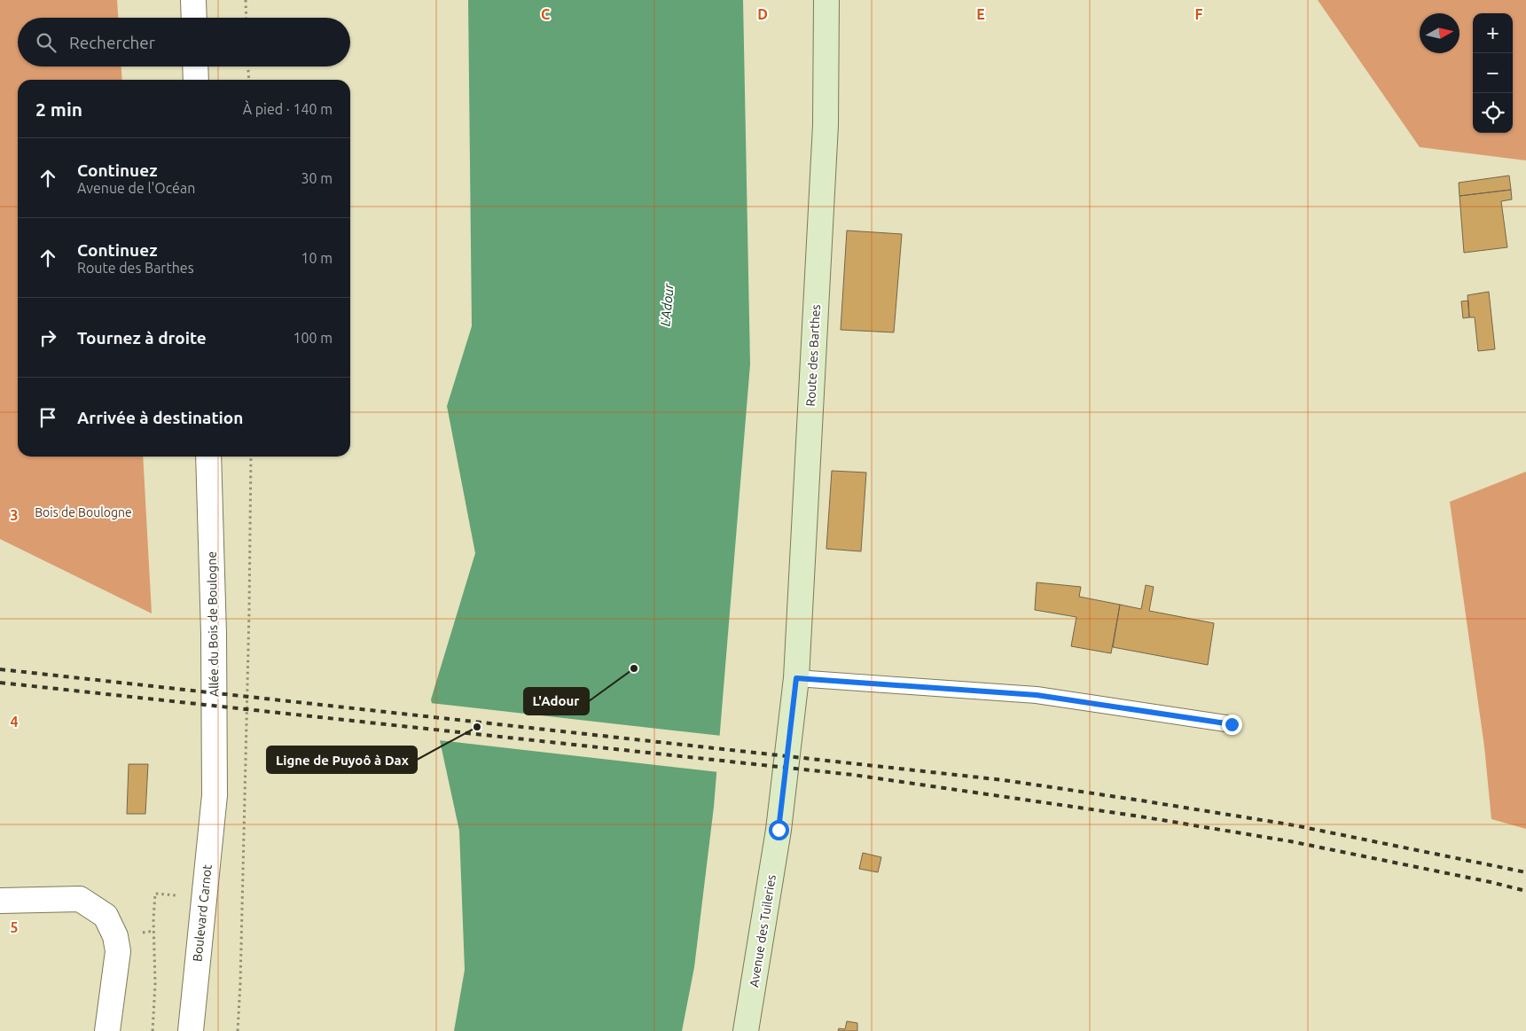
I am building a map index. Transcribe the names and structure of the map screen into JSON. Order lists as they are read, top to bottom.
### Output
{
  "streets": {
    "main road": ["Route des Barthes", "Avenue des Tuileries"],
    "street": ["Allée du Bois de Boulogne", "Boulevard Carnot"]
  },
  "crossings": [
    ["Route des Barthes", "Avenue des Tuileries"],
    ["Allée du Bois de Boulogne", "Boulevard Carnot"]
  ],
  "water": ["L'Adour"],
  "parks": ["Bois de Boulogne"],
  "places": ["L'Adour", "Ligne de Puyoô à Dax"],
  "north": "right",
  "page": {
    "map_buttons": ["+", "−"],
    "search": "Rechercher",
    "heading": ["2 min", "À pied · 140 m"],
    "list": [
      ["Continuez", "Avenue de l'Océan", "30 m"],
      ["Continuez", "Route des Barthes", "10 m"],
      ["Tournez à droite", "100 m"],
      "Arrivée à destination"
    ]
  },
  "grid": {
    "columns": [
      "C",
      "D",
      "E",
      "F"
    ],
    "rows": ["3", "4", "5"]
  }
}
